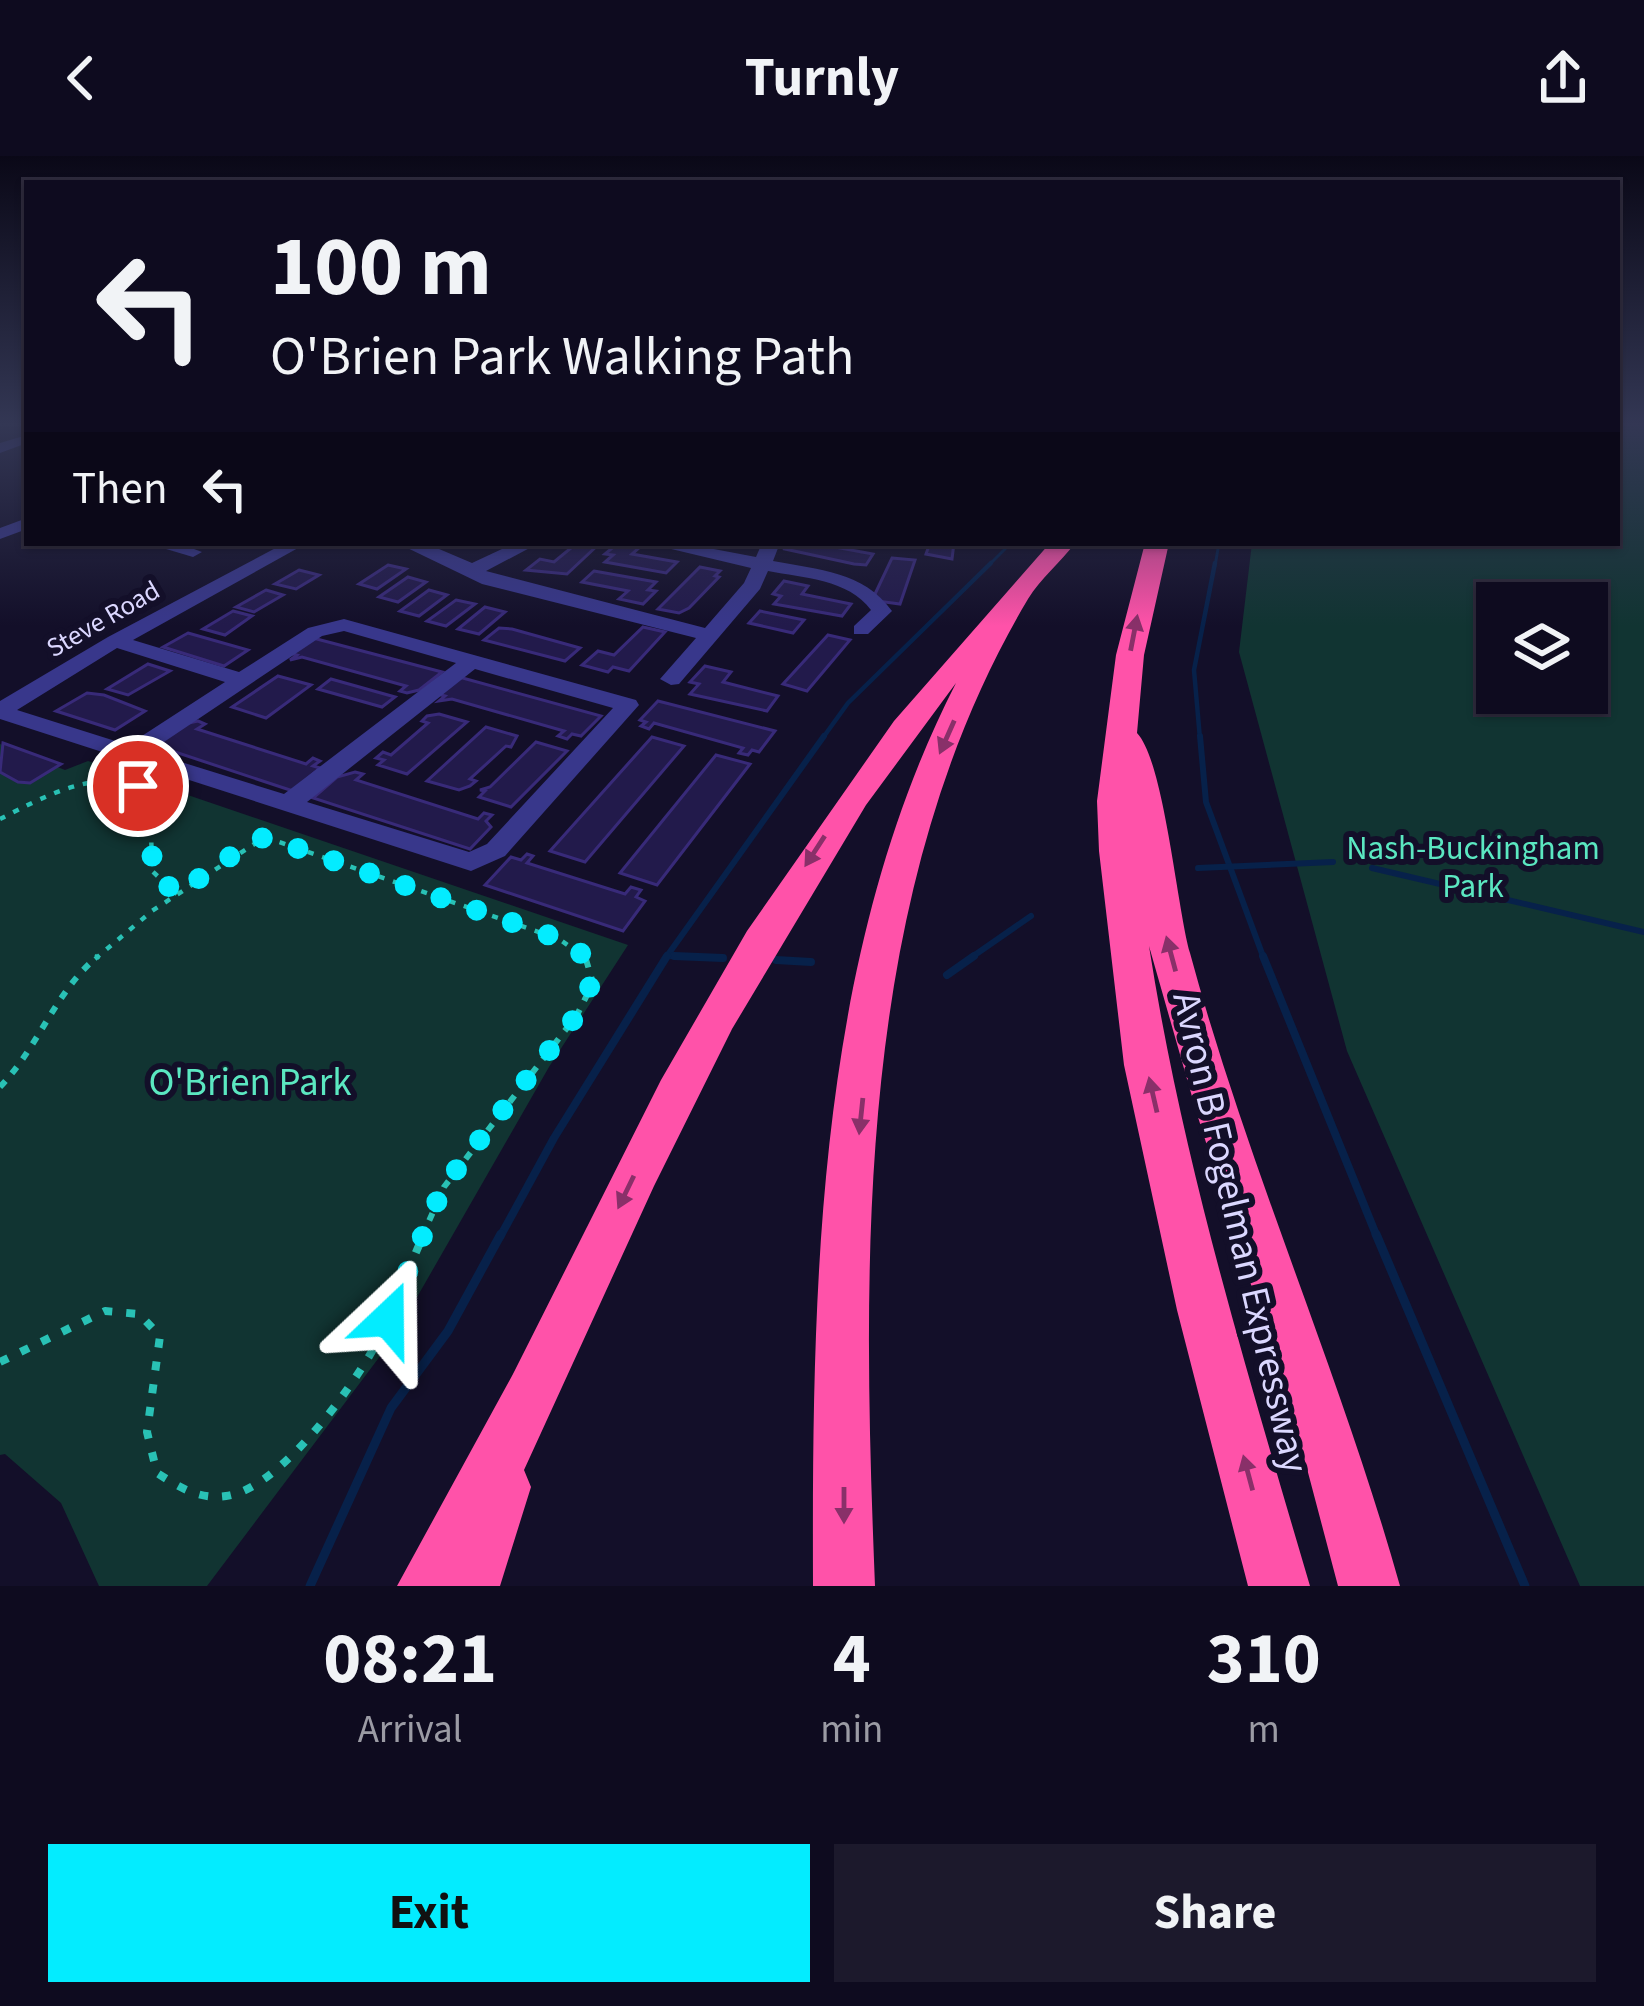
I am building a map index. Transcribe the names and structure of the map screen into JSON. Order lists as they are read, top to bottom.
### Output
{
  "streets": {
    "highway": ["Avron B Fogelman Expressway"],
    "street": ["Steve Road"]
  },
  "parks": ["Nash-Buckingham Park", "O'Brien Park"],
  "page": {
    "header": "Turnly",
    "turn": ["100 m", "O'Brien Park Walking Path"],
    "then": "Then",
    "eta": [
      "08:21",
      "Arrival",
      "4",
      "min",
      "310",
      "m"
    ],
    "buttons": ["Exit", "Share"]
  }
}
